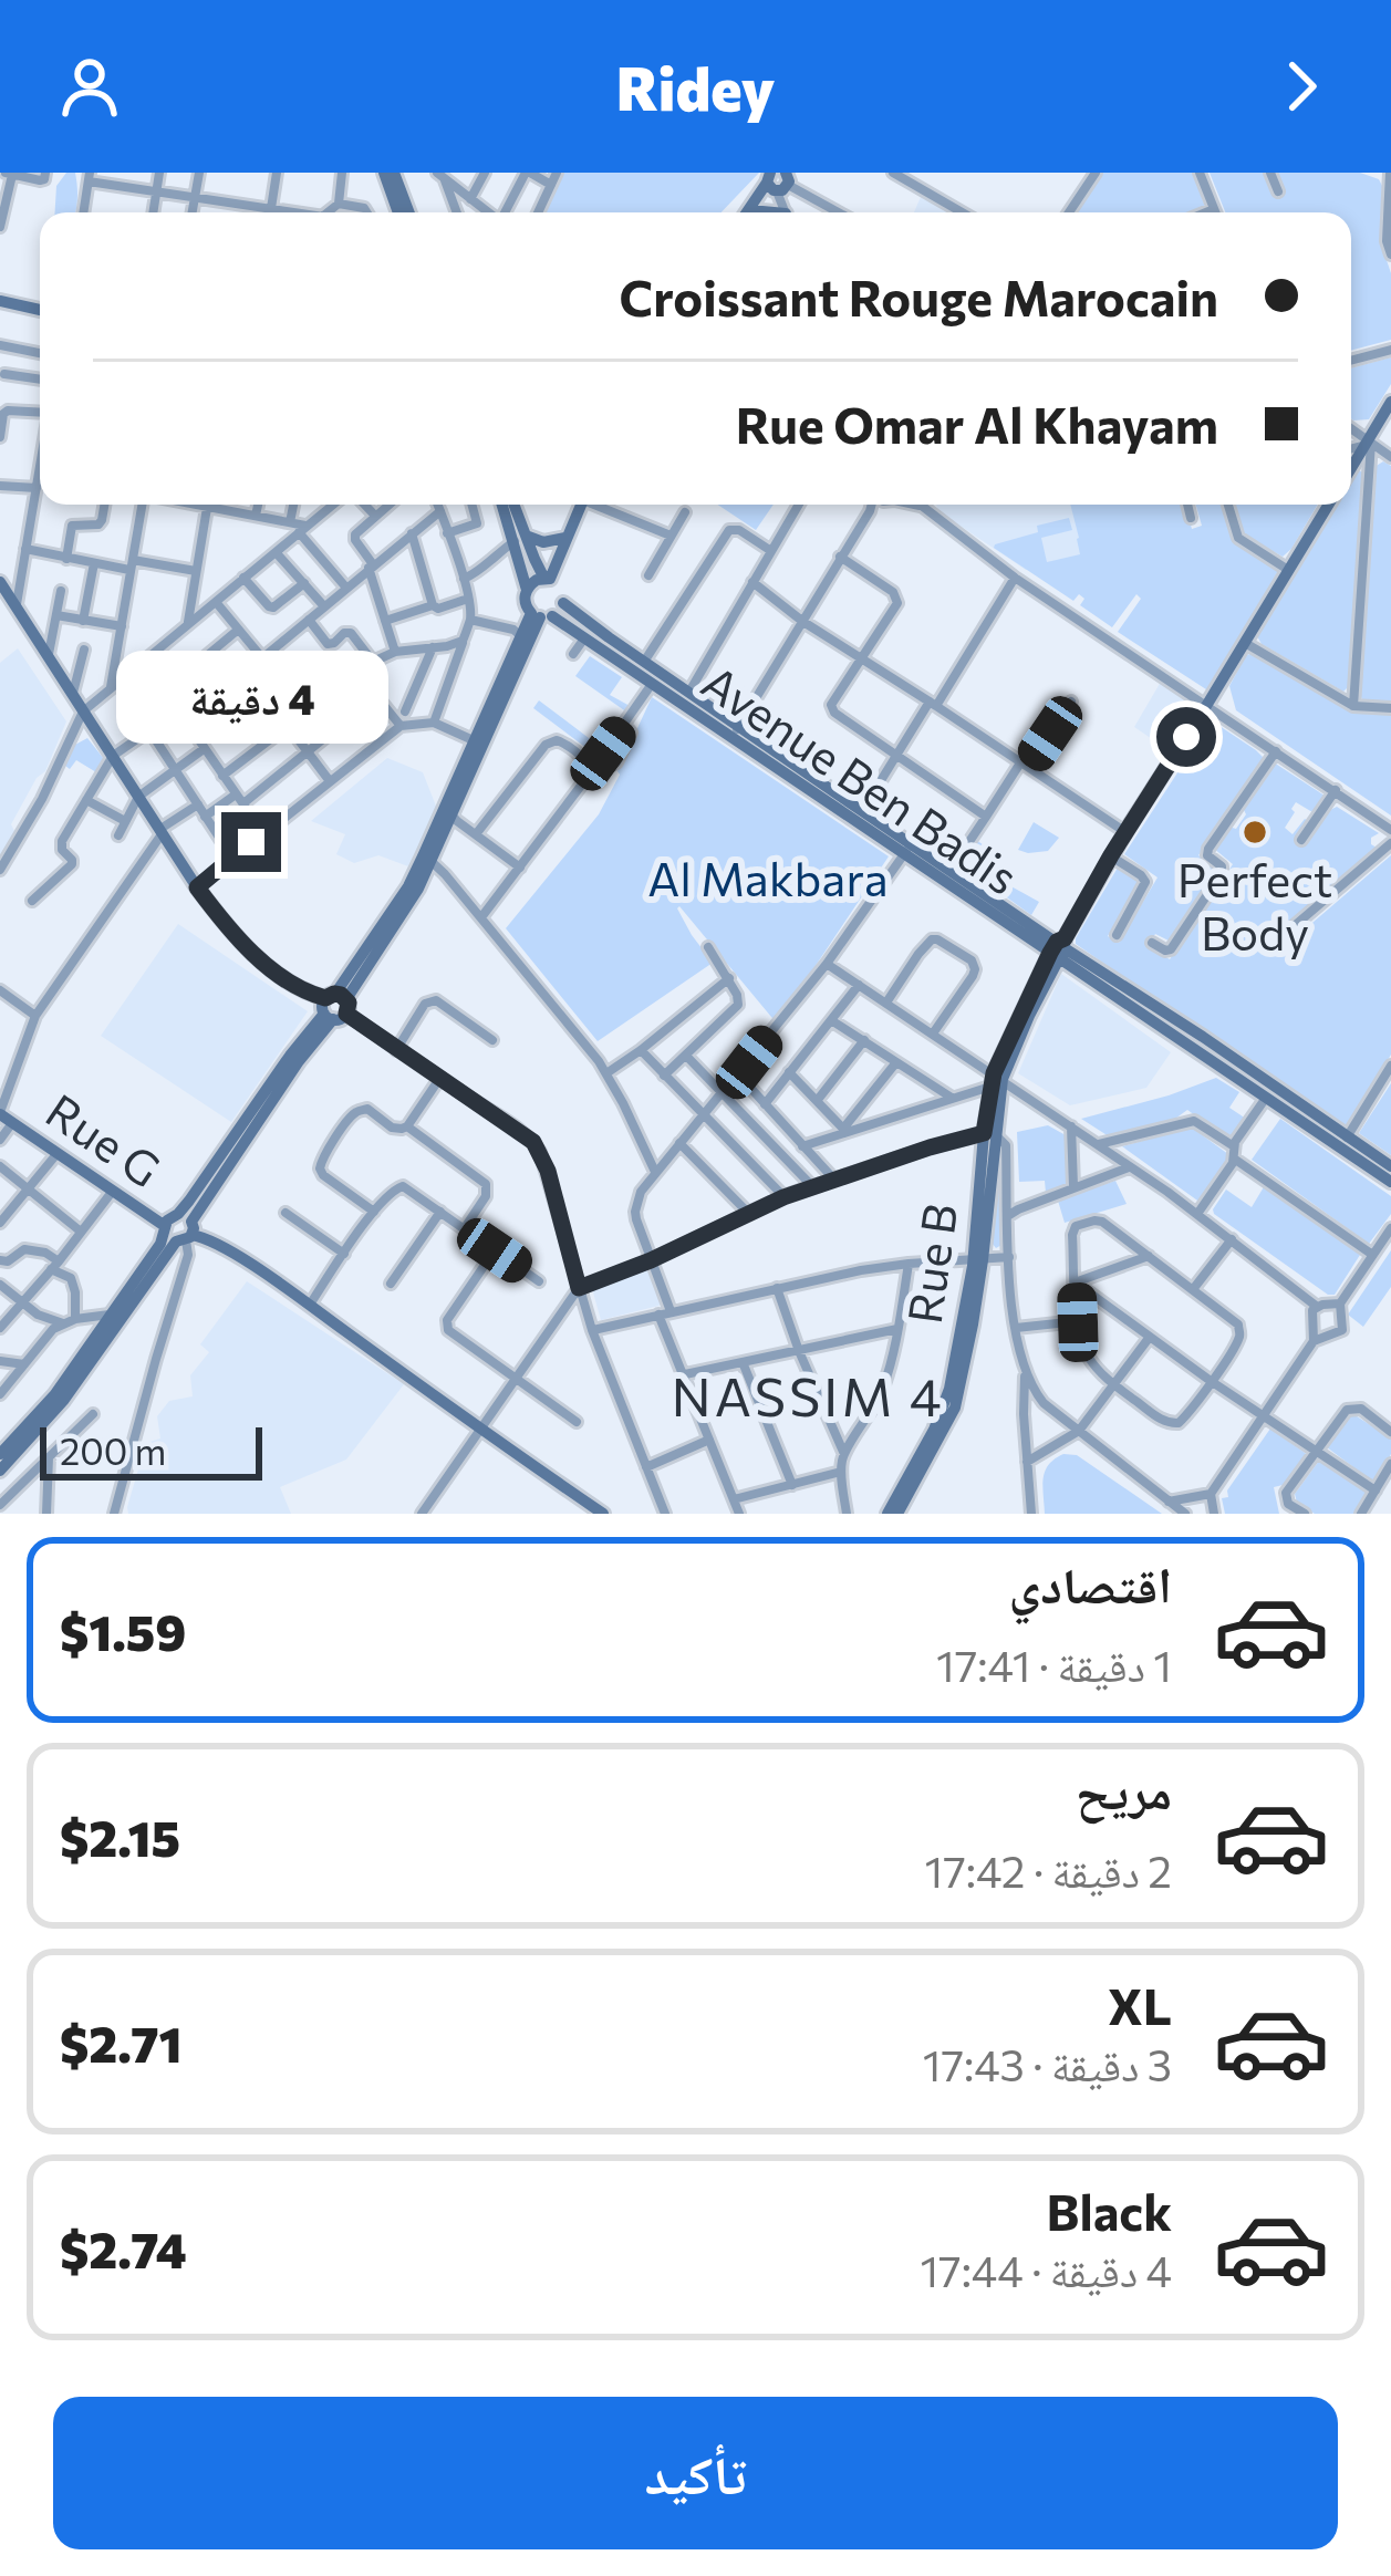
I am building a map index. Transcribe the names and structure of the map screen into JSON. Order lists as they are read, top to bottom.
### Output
{
  "streets": {
    "main road": ["Avenue Ben Badis", "Rue G", "Rue B"]
  },
  "crossings": [
    ["Avenue Ben Badis", "Rue B"]
  ],
  "districts": ["NASSIM 4"],
  "parks": ["Al Makbara"],
  "places": ["Perfect Body"],
  "scale_bar": "200 m",
  "page": {
    "header": "Ridey",
    "banner": ["Croissant Rouge Marocain", "Rue Omar Al Khayam"],
    "bubble": "4 دقيقة",
    "scale": "200 m",
    "list": [
      {
        "name": "اقتصادي",
        "note": "1 دقيقة · 17:41",
        "value": "$1.59"
      },
      {
        "name": "مريح",
        "note": "2 دقيقة · 17:42",
        "value": "$2.15"
      },
      {
        "name": "XL",
        "note": "3 دقيقة · 17:43",
        "value": "$2.71"
      },
      {
        "name": "Black",
        "note": "4 دقيقة · 17:44",
        "value": "$2.74"
      }
    ],
    "buttons": "تأكيد"
  }
}
